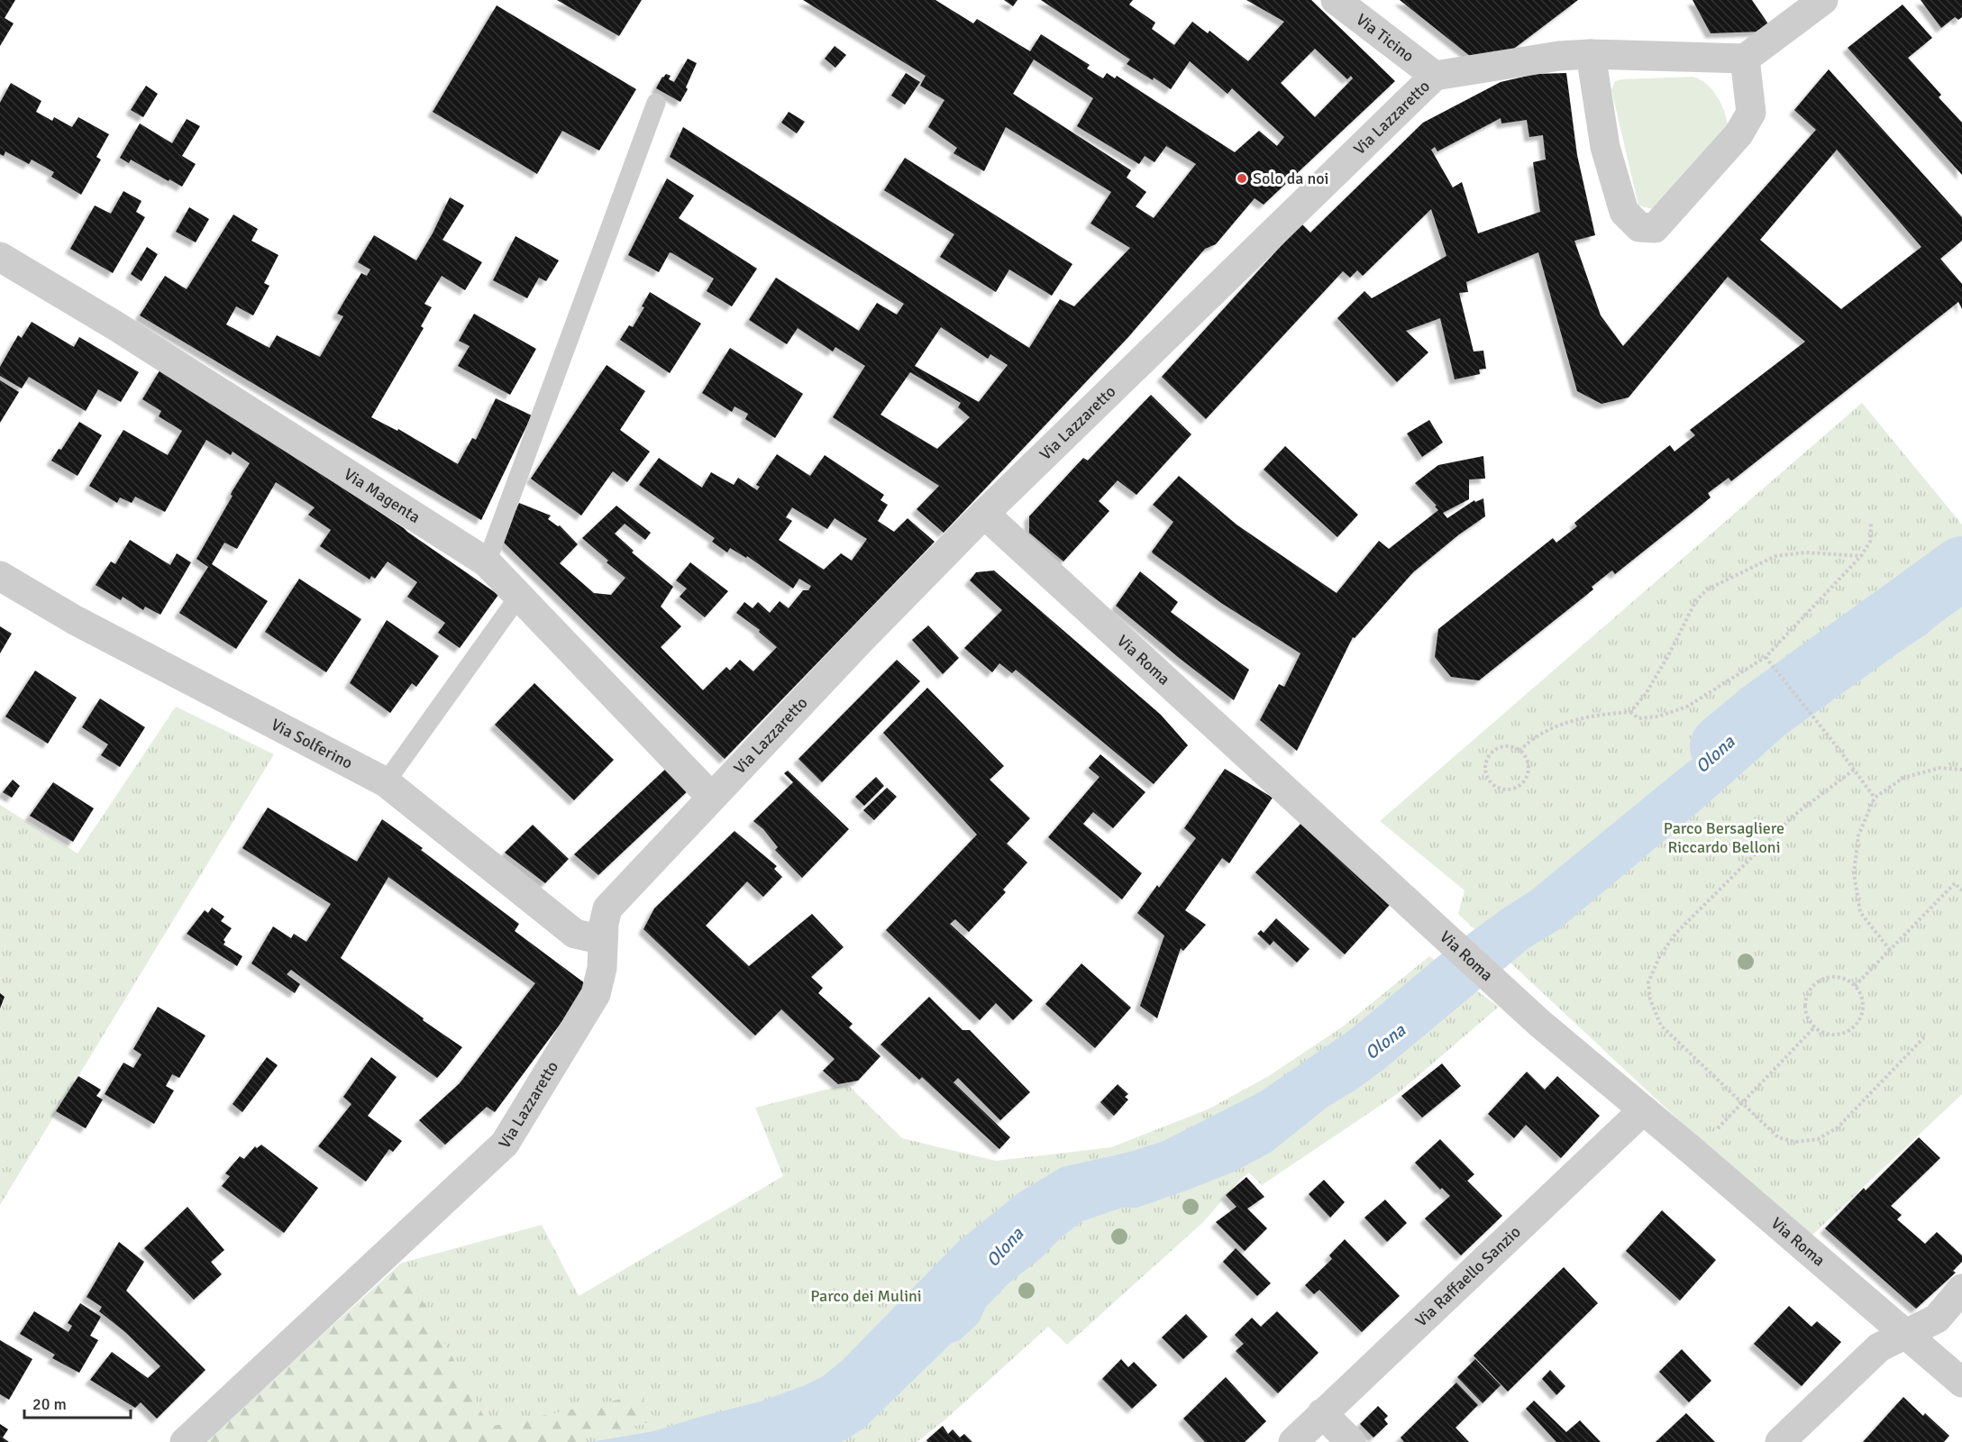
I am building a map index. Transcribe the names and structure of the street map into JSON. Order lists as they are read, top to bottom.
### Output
{
  "streets": {
    "street": [
      "Via Ticino",
      "Via Lazzaretto",
      "Via Magenta",
      "Via Roma",
      "Via Solferino",
      "Via Raffaello Sanzio"
    ]
  },
  "crossings": [
    ["Via Ticino", "Via Lazzaretto"],
    ["Via Lazzaretto", "Via Magenta"],
    ["Via Lazzaretto", "Via Roma"],
    ["Via Lazzaretto", "Via Solferino"],
    ["Via Roma", "Via Raffaello Sanzio"]
  ],
  "water": ["Olona"],
  "parks": ["Parco Bersagliere Riccardo Belloni", "Parco dei Mulini"],
  "places": ["Solo da noi"],
  "scale_bar": "20 m"
}
